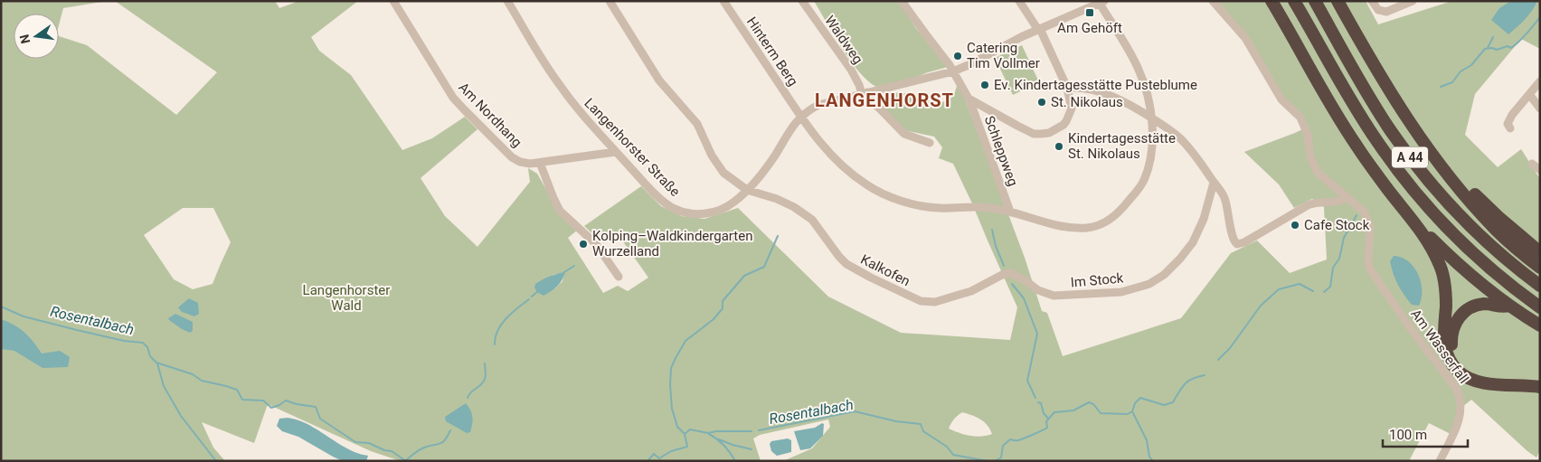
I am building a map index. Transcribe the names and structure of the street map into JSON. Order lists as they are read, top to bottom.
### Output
{
  "streets": {
    "highway": ["A 44"],
    "street": [
      "Waldweg",
      "Hinterm Berg",
      "Am Nordhang",
      "Langenhorster Straße",
      "Schleppweg",
      "Kalkofen",
      "Im Stock",
      "Am Wasserfall"
    ]
  },
  "crossings": [
    ["Waldweg", "Langenhorster Straße"],
    ["Hinterm Berg", "Langenhorster Straße"],
    ["Hinterm Berg", "Schleppweg"],
    ["Am Nordhang", "Langenhorster Straße"],
    ["Langenhorster Straße", "Schleppweg"],
    ["Langenhorster Straße", "Kalkofen"],
    ["Kalkofen", "Im Stock"]
  ],
  "districts": ["LANGENHORST"],
  "water": ["Rosentalbach"],
  "parks": ["Langenhorster Wald"],
  "places": {
    "transit": ["Am Gehöft"],
    "other": [
      "Catering Tim Vollmer",
      "Ev. Kindertagesstätte Pusteblume",
      "St. Nikolaus",
      "Kindertagesstätte St. Nikolaus",
      "Cafe Stock",
      "Kolping–Waldkindergarten Wurzelland"
    ]
  },
  "scale_bar": "100 m",
  "north": "left"
}
